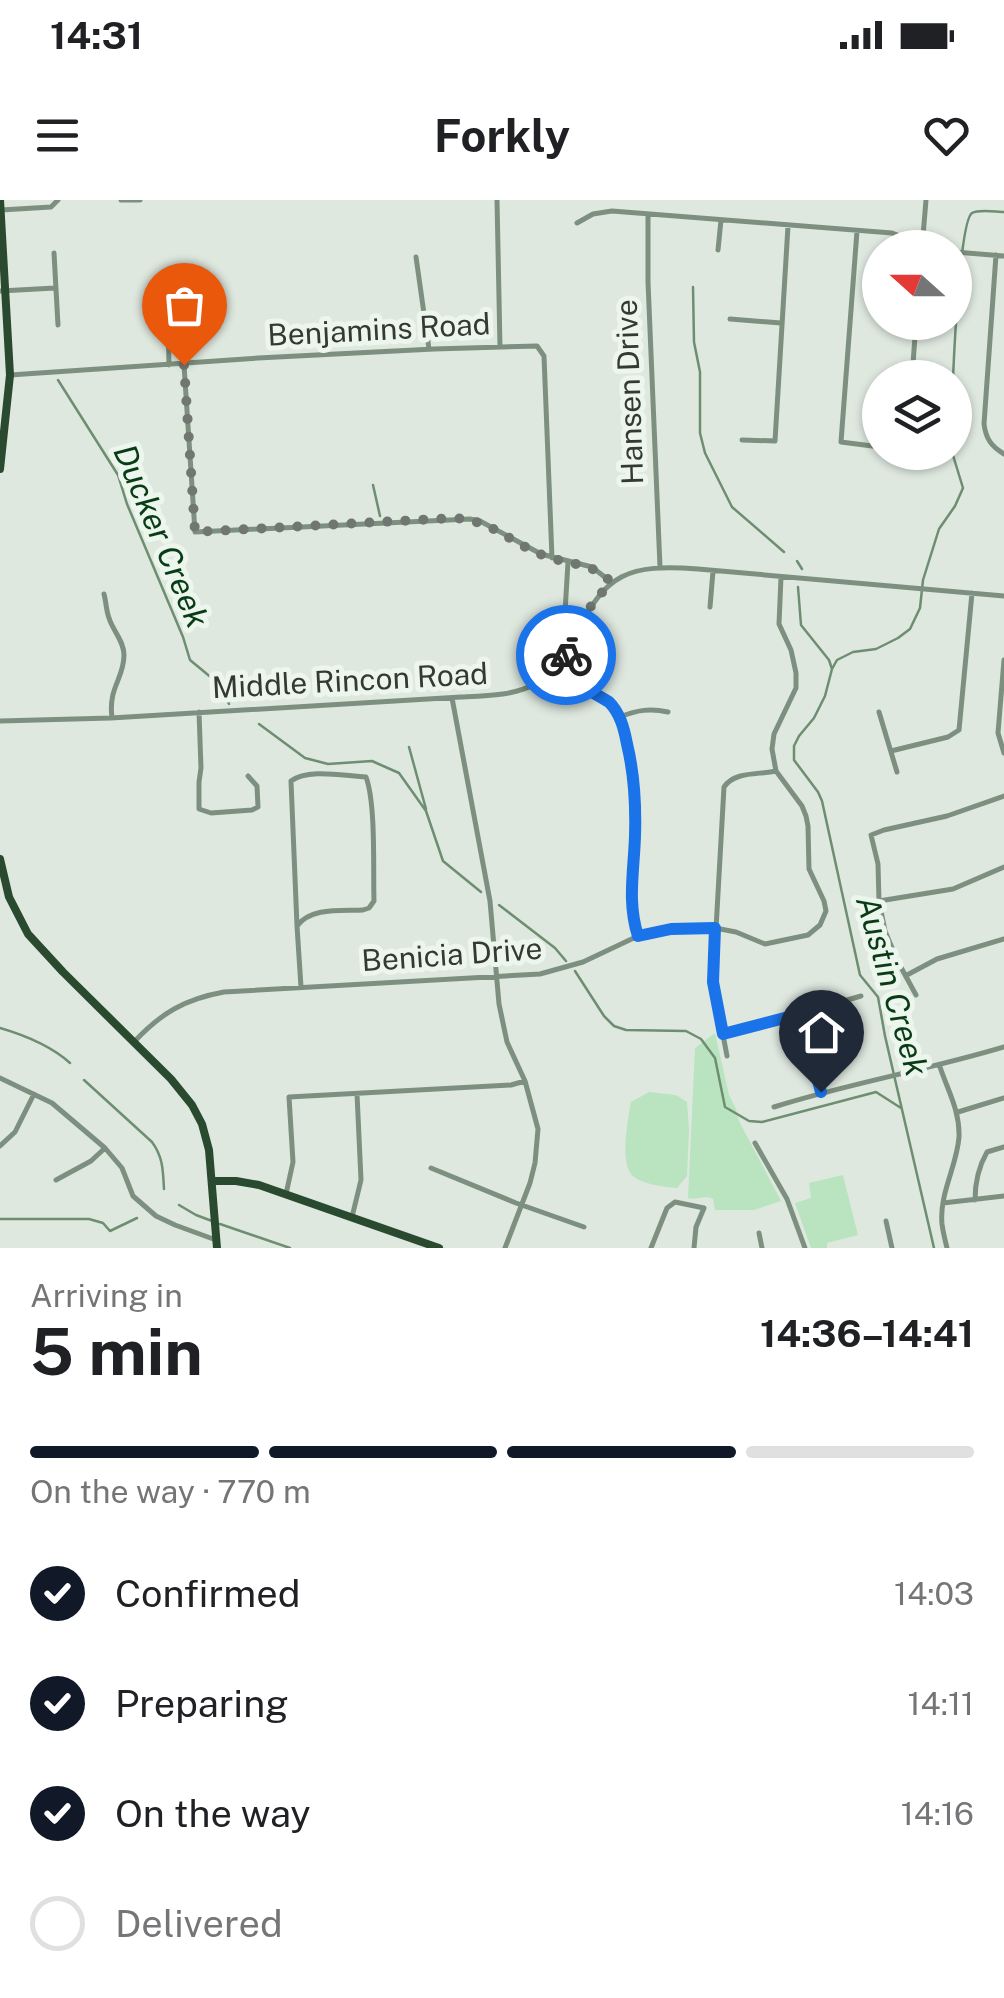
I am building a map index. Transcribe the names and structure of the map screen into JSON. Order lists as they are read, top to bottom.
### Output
{
  "streets": {
    "street": [
      "Benjamins Road",
      "Hansen Drive",
      "Middle Rincon Road",
      "Benicia Drive"
    ]
  },
  "water": ["Ducker Creek", "Austin Creek"],
  "north": "left",
  "page": {
    "status": "14:31",
    "header": "Forkly",
    "heading": ["5 min", "Arriving in", "14:36–14:41"],
    "bar": "On the way · 770 m",
    "list": [
      ["Confirmed", "14:03"],
      ["Preparing", "14:11"],
      ["On the way", "14:16"],
      "Delivered"
    ]
  }
}
